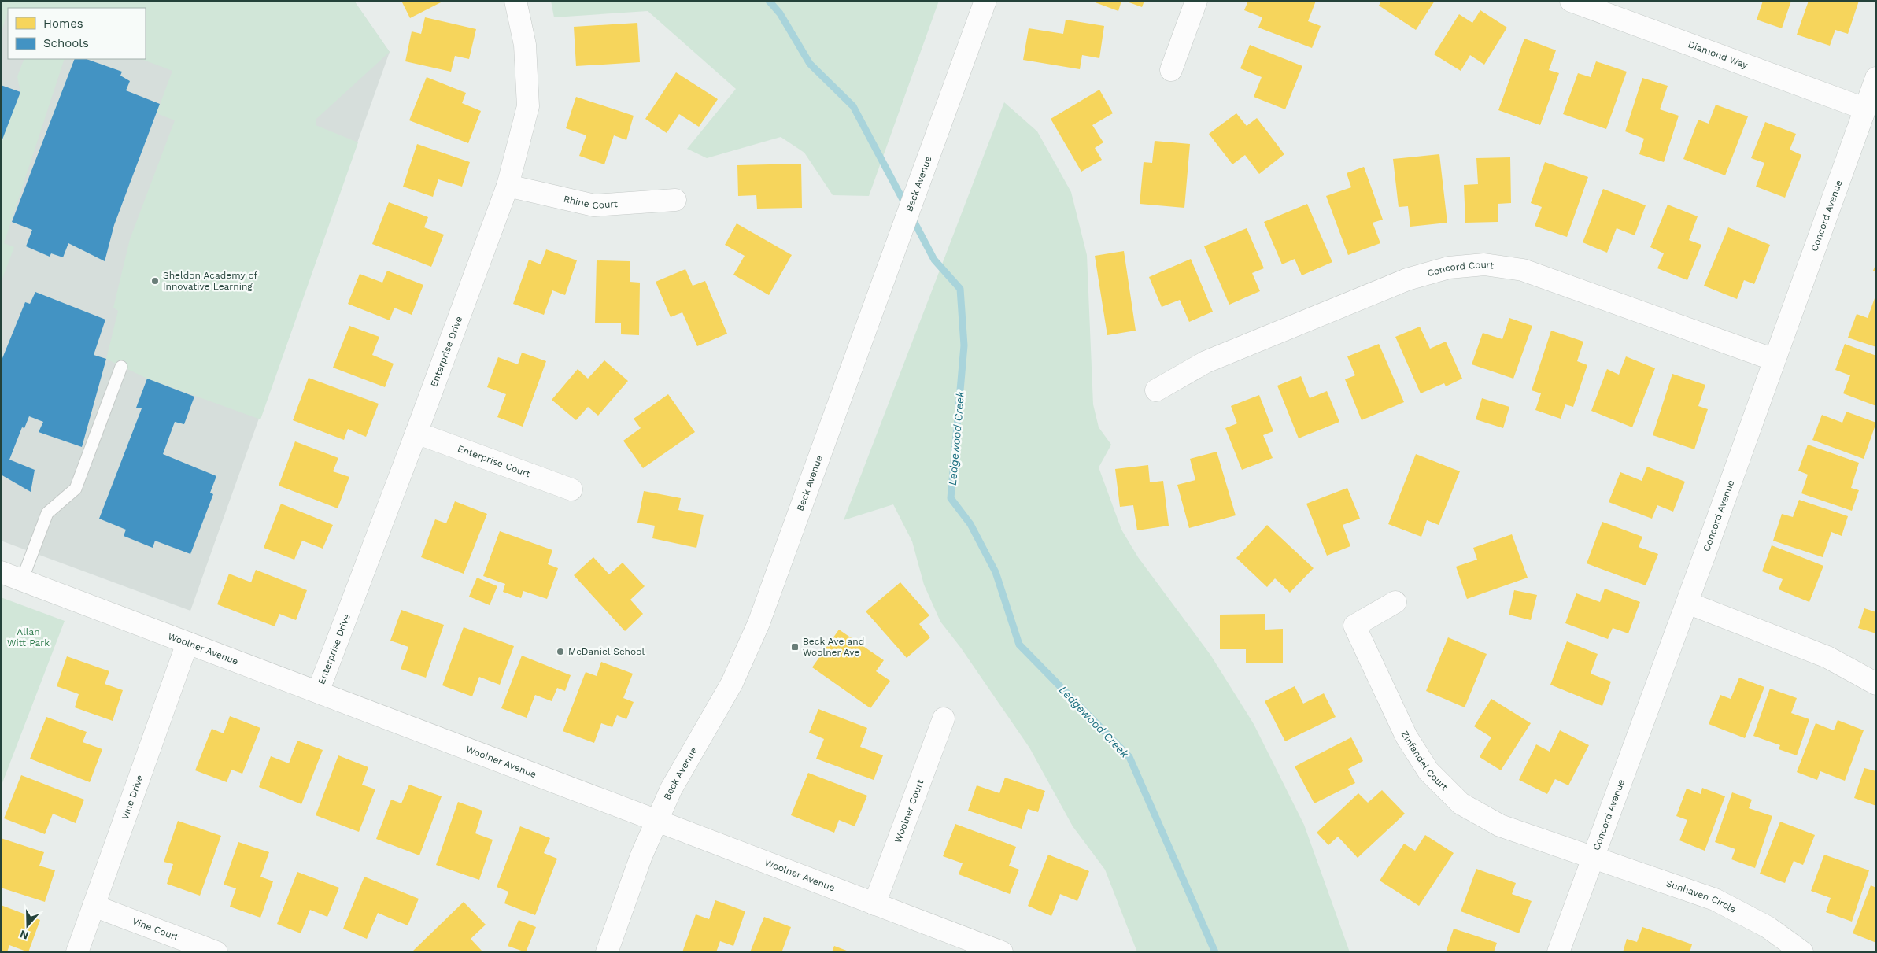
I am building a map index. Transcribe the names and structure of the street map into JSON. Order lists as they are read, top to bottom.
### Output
{
  "streets": {
    "street": [
      "Diamond Way",
      "Beck Avenue",
      "Rhine Court",
      "Concord Avenue",
      "Concord Court",
      "Enterprise Drive",
      "Enterprise Court",
      "Woolner Avenue",
      "Zinfandel Court",
      "Vine Drive",
      "Woolner Court",
      "Sunhaven Circle",
      "Vine Court"
    ]
  },
  "crossings": [
    ["Diamond Way", "Concord Avenue"],
    ["Beck Avenue", "Woolner Avenue"],
    ["Rhine Court", "Enterprise Drive"],
    ["Concord Avenue", "Concord Court"],
    ["Concord Avenue", "Zinfandel Court"],
    ["Concord Avenue", "Sunhaven Circle"],
    ["Enterprise Drive", "Enterprise Court"],
    ["Enterprise Drive", "Woolner Avenue"],
    ["Woolner Avenue", "Vine Drive"],
    ["Woolner Avenue", "Woolner Court"],
    ["Zinfandel Court", "Sunhaven Circle"],
    ["Vine Drive", "Vine Court"]
  ],
  "water": ["Ledgewood Creek"],
  "parks": ["Allan Witt Park"],
  "places": {
    "other": ["Sheldon Academy of Innovative Learning", "McDaniel School"],
    "transit": ["Beck Ave and Woolner Ave"]
  },
  "legend": ["Homes", "Schools"],
  "north": "bottom"
}
